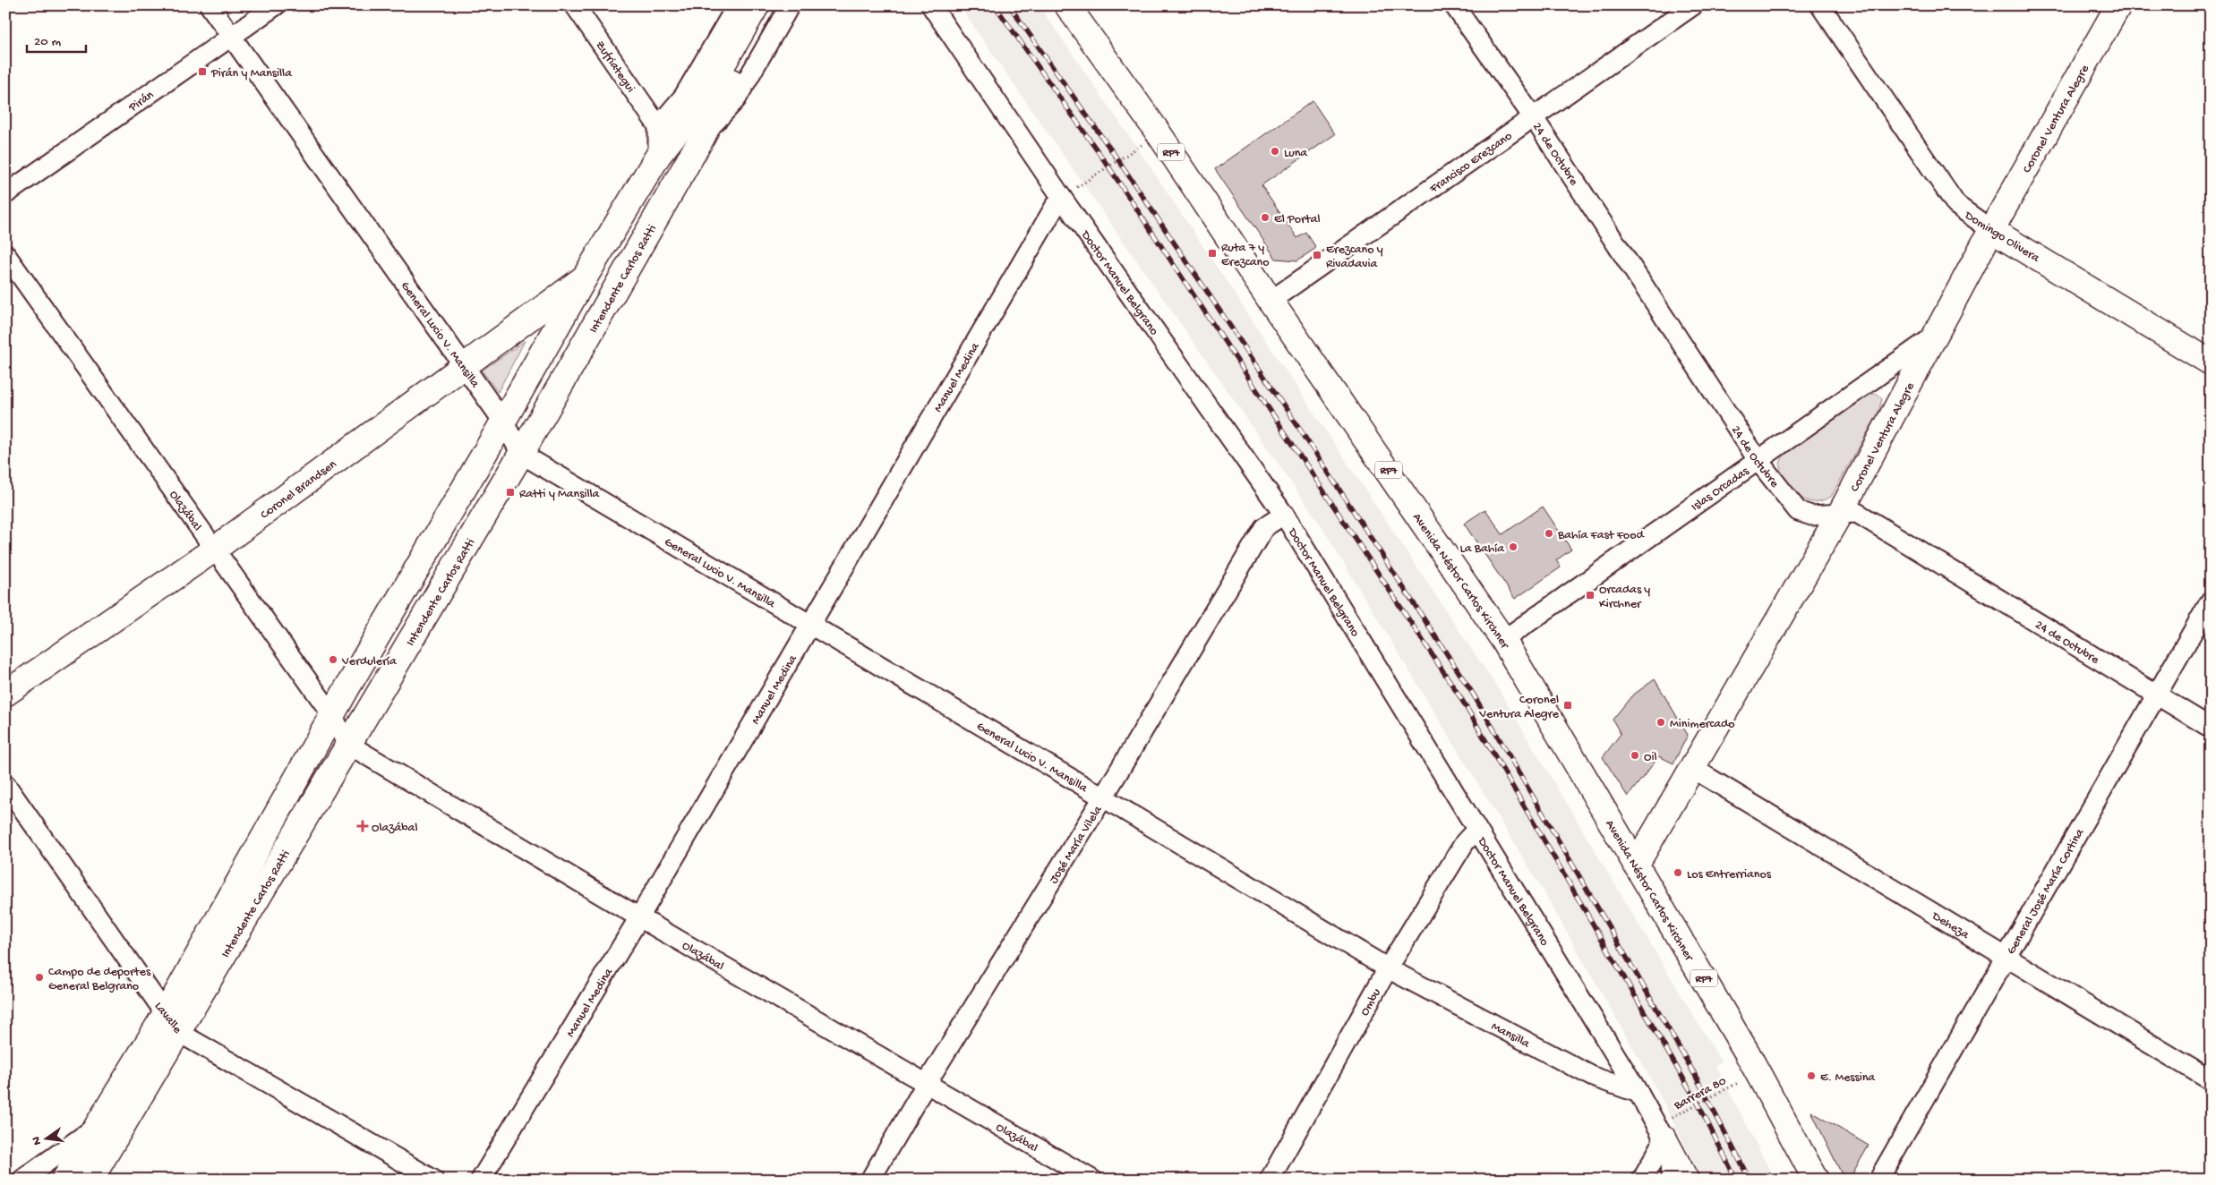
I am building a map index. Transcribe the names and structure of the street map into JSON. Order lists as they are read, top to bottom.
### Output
{
  "streets": {
    "main road": [
      "Coronel Ventura Alegre",
      "RP7",
      "Domingo Olivera",
      "Intendente Carlos Ratti",
      "Doctor Manuel Belgrano",
      "Coronel Brandsen",
      "Avenida Néstor Carlos Kirchner"
    ],
    "street": [
      "Zufriategui",
      "Pirán",
      "24 de Octubre",
      "Francisco Erezcano",
      "General Lucio V. Mansilla",
      "Manuel Medina",
      "Islas Orcadas",
      "Olazábal",
      "José María Vilela",
      "General José María Cortina",
      "Deheza",
      "Ombu",
      "Lavalle",
      "Mansilla"
    ],
    "path": ["Barrera 80"]
  },
  "crossings": [
    ["Pirán", "General Lucio V. Mansilla"],
    ["Coronel Ventura Alegre", "24 de Octubre"],
    ["Coronel Ventura Alegre", "Domingo Olivera"],
    ["Coronel Ventura Alegre", "Islas Orcadas"],
    ["Coronel Ventura Alegre", "Avenida Néstor Carlos Kirchner"],
    ["Coronel Ventura Alegre", "Deheza"],
    ["24 de Octubre", "Francisco Erezcano"],
    ["24 de Octubre", "Islas Orcadas"],
    ["24 de Octubre", "General José María Cortina"],
    ["Francisco Erezcano", "Avenida Néstor Carlos Kirchner"],
    ["Intendente Carlos Ratti", "General Lucio V. Mansilla"],
    ["Intendente Carlos Ratti", "Coronel Brandsen"],
    ["Intendente Carlos Ratti", "Olazábal"],
    ["Intendente Carlos Ratti", "Lavalle"],
    ["Doctor Manuel Belgrano", "Manuel Medina"],
    ["Doctor Manuel Belgrano", "José María Vilela"],
    ["Doctor Manuel Belgrano", "Ombu"],
    ["Doctor Manuel Belgrano", "Mansilla"],
    ["Doctor Manuel Belgrano", "Barrera 80"],
    ["General Lucio V. Mansilla", "Manuel Medina"],
    ["General Lucio V. Mansilla", "Coronel Brandsen"],
    ["General Lucio V. Mansilla", "José María Vilela"],
    ["General Lucio V. Mansilla", "Ombu"],
    ["General Lucio V. Mansilla", "Mansilla"],
    ["Manuel Medina", "Olazábal"],
    ["Islas Orcadas", "Avenida Néstor Carlos Kirchner"],
    ["Coronel Brandsen", "Olazábal"],
    ["Olazábal", "José María Vilela"],
    ["General José María Cortina", "Deheza"],
    ["Ombu", "Mansilla"]
  ],
  "places": {
    "transit": [
      "Pirán y Mansilla",
      "Ruta 7 y Erezcano",
      "Erezcano y Rivadavia",
      "Ratti y Mansilla",
      "Orcadas y Kirchner",
      "Coronel Ventura Alegre"
    ],
    "other": [
      "Luna",
      "El Portal",
      "Bahía Fast Food",
      "La Bahía",
      "Verdulería",
      "Minimercado",
      "Oil",
      "Los Entrerrianos",
      "Campo de deportes General Belgrano",
      "E. Messina"
    ],
    "health": ["Olazábal"]
  },
  "scale_bar": "20 m",
  "north": "left"
}
